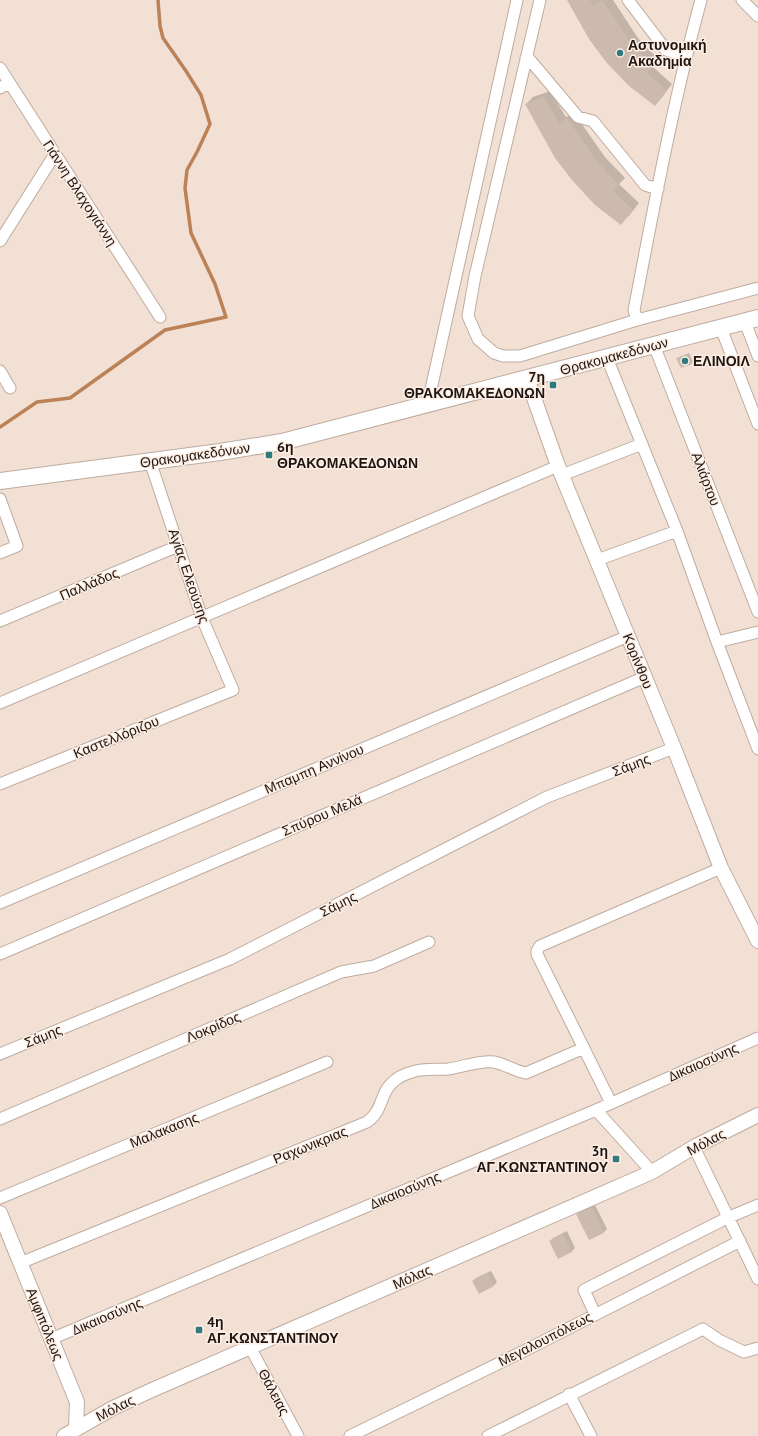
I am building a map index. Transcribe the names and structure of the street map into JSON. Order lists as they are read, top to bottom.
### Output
{
  "streets": {
    "main road": ["Θρακομακεδόνων"],
    "street": [
      "Γιάννη Βλαχογιάννη",
      "Αλιάρτου",
      "Αγίας Ελεούσης",
      "Παλλάδος",
      "Κορίνθου",
      "Καστελλόριζου",
      "Σάμης",
      "Μπαμπη Αννίνου",
      "Σπύρου Μελά",
      "Λοκρίδος",
      "Δικαιοσύνης",
      "Μαλακασης",
      "Μόλας",
      "Ραχωνικριας",
      "Αμφιπόλεως",
      "Μεγαλουπόλεως",
      "Θάλειας"
    ]
  },
  "crossings": [
    ["Θρακομακεδόνων", "Αλιάρτου"],
    ["Θρακομακεδόνων", "Αγίας Ελεούσης"],
    ["Θρακομακεδόνων", "Κορίνθου"],
    ["Αγίας Ελεούσης", "Παλλάδος"],
    ["Αγίας Ελεούσης", "Καστελλόριζου"],
    ["Κορίνθου", "Σάμης"],
    ["Κορίνθου", "Μπαμπη Αννίνου"],
    ["Κορίνθου", "Σπύρου Μελά"],
    ["Δικαιοσύνης", "Αμφιπόλεως"],
    ["Μόλας", "Αμφιπόλεως"],
    ["Μόλας", "Θάλειας"],
    ["Ραχωνικριας", "Αμφιπόλεως"]
  ],
  "places": {
    "other": ["Αστυνομική Ακαδημία", "ΕΛΙΝΟΙΛ"],
    "transit": [
      "7η ΘΡΑΚΟΜΑΚΕΔΟΝΩΝ",
      "6η ΘΡΑΚΟΜΑΚΕΔΟΝΩΝ",
      "3η ΑΓ.ΚΩΝΣΤΑΝΤΙΝΟΥ",
      "4η ΑΓ.ΚΩΝΣΤΑΝΤΙΝΟΥ"
    ]
  }
}
